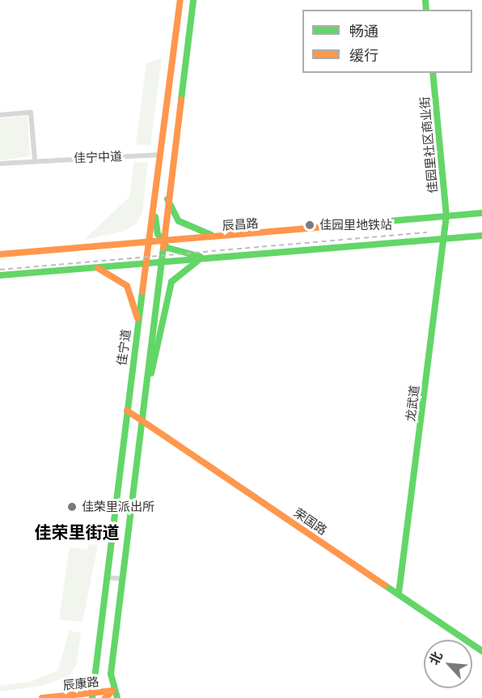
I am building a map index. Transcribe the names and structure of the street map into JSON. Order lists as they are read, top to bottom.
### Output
{
  "streets": {
    "main road": [
      "佳园里社区商业街",
      "辰昌路",
      "佳宁道",
      "龙武道",
      "荣国路",
      "辰康路"
    ],
    "street": ["佳宁中道"]
  },
  "crossings": [
    ["佳园里社区商业街", "辰昌路"],
    ["佳园里社区商业街", "龙武道"],
    ["佳宁中道", "佳宁道"],
    ["辰昌路", "佳宁道"],
    ["辰昌路", "龙武道"],
    ["佳宁道", "荣国路"],
    ["佳宁道", "辰康路"],
    ["龙武道", "荣国路"]
  ],
  "districts": ["佳荣里街道"],
  "places": ["佳园里地铁站", "佳荣里派出所"],
  "legend": ["畅通", "缓行"],
  "north": "top left"
}
